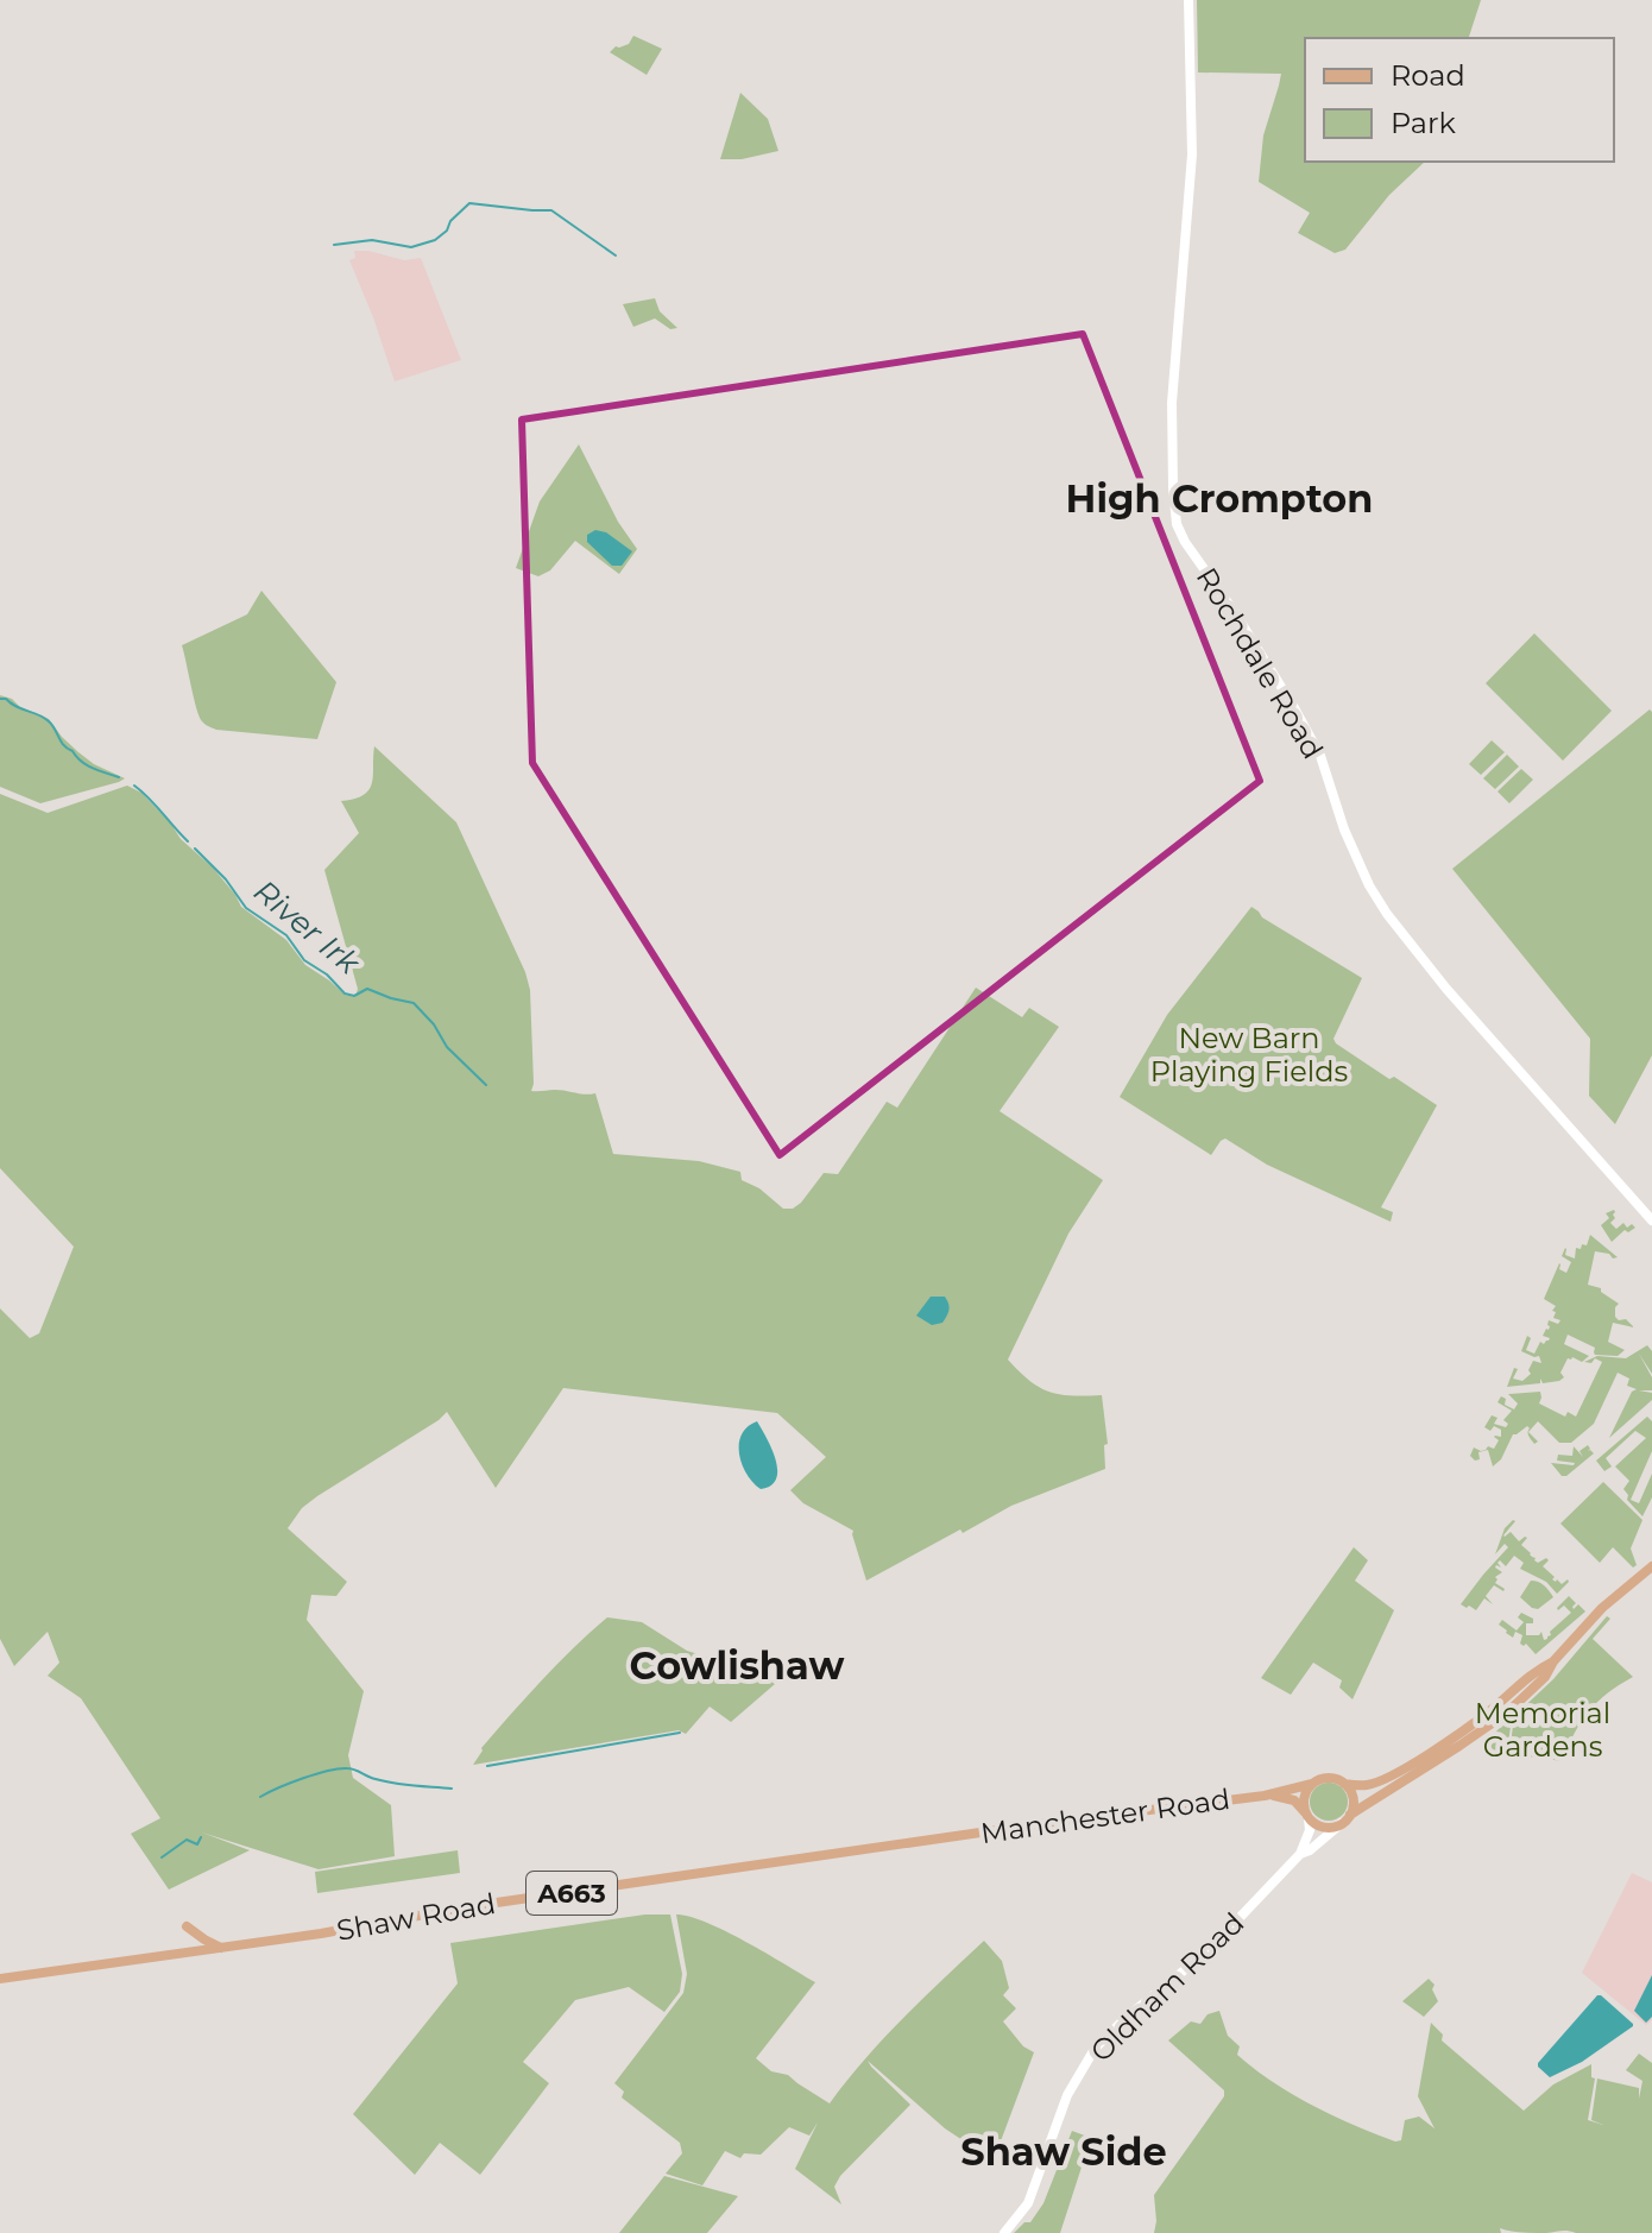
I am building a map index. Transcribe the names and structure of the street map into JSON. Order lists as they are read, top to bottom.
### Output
{
  "streets": {
    "main road": [
      "Rochdale Road",
      "Manchester Road",
      "A663",
      "Shaw Road",
      "Oldham Road"
    ]
  },
  "crossings": [
    ["Manchester Road", "A663"],
    ["Manchester Road", "Shaw Road"],
    ["Manchester Road", "Oldham Road"],
    ["A663", "Oldham Road"]
  ],
  "districts": ["High Crompton", "Cowlishaw", "Shaw Side"],
  "water": ["River Irk"],
  "parks": ["New Barn Playing Fields", "Memorial Gardens"],
  "legend": ["Road", "Park"]
}
